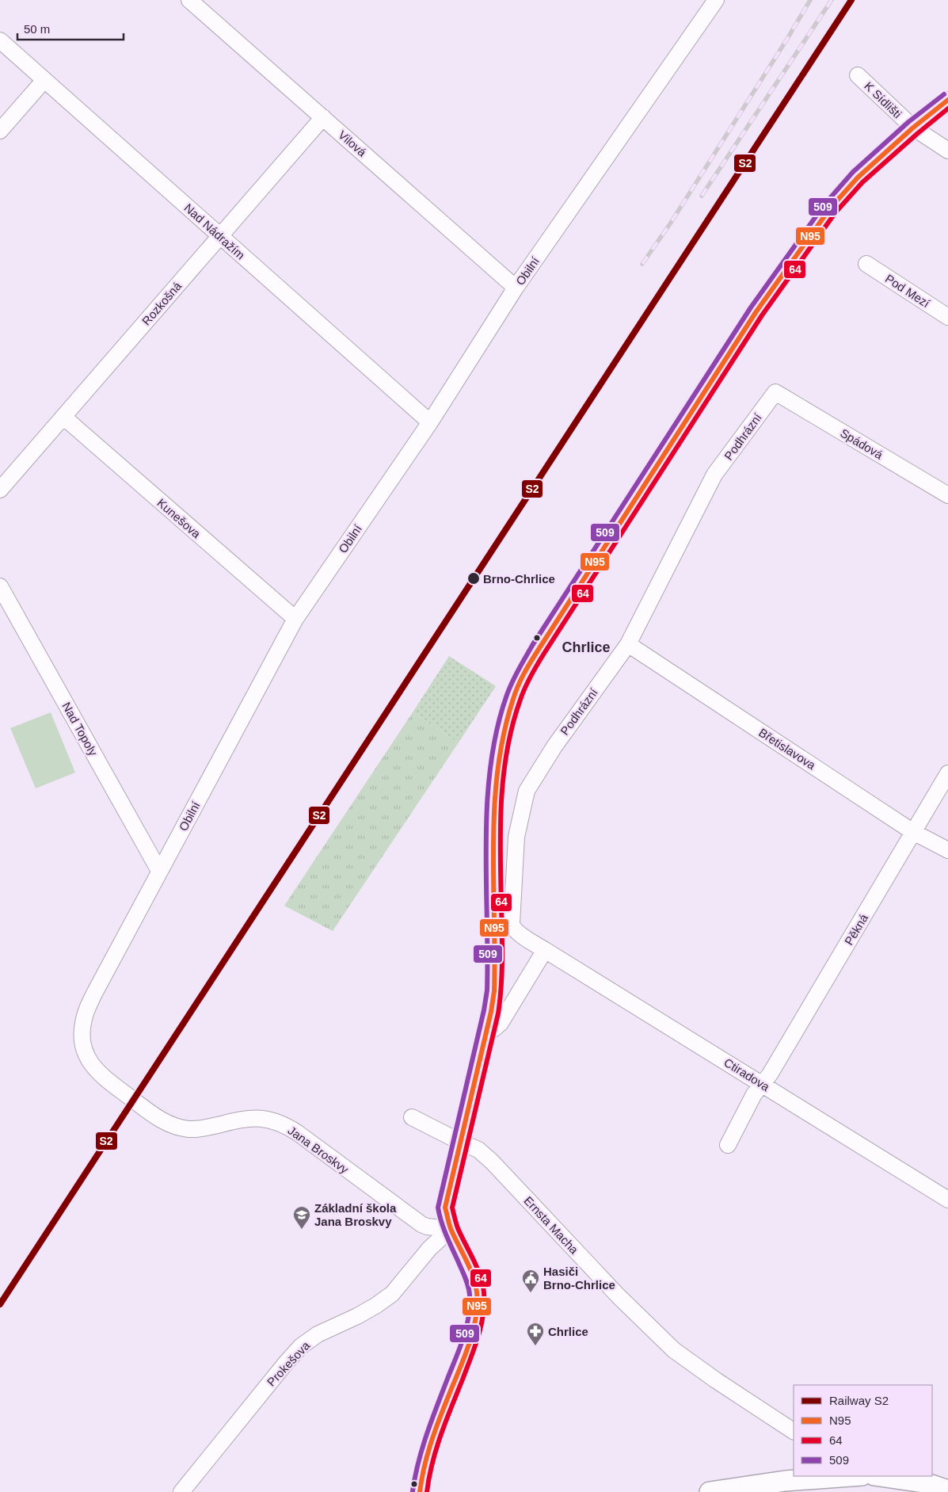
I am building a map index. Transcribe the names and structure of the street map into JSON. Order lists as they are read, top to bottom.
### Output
{
  "streets": {
    "street": [
      "K Sídlišti",
      "Vilová",
      "Nad Nádražím",
      "Obilní",
      "Pod Mezí",
      "Rozkošná",
      "Podhrázní",
      "Spádová",
      "Kunešova",
      "Nad Topoly",
      "Břetislavova",
      "Pěkná",
      "Ctiradova",
      "Jana Broskvy",
      "Ernsta Macha",
      "Prokešova"
    ]
  },
  "crossings": [
    ["Vilová", "Obilní"],
    ["Vilová", "Rozkošná"],
    ["Nad Nádražím", "Obilní"],
    ["Nad Nádražím", "Rozkošná"],
    ["Obilní", "Kunešova"],
    ["Obilní", "Nad Topoly"],
    ["Obilní", "Jana Broskvy"],
    ["Rozkošná", "Kunešova"],
    ["Podhrázní", "Spádová"],
    ["Podhrázní", "Břetislavova"],
    ["Podhrázní", "Ctiradova"],
    ["Břetislavova", "Pěkná"],
    ["Pěkná", "Ctiradova"],
    ["Jana Broskvy", "Prokešova"]
  ],
  "districts": ["Chrlice"],
  "places": {
    "other": ["Brno-Chrlice"],
    "school or university": ["Základní škola Jana Broskvy"],
    "public building": ["Hasiči Brno-Chrlice"],
    "pharmacy": ["Chrlice"]
  },
  "lines": [
    "rail line S2",
    "transit line 509",
    "transit line N95",
    "transit line 64"
  ],
  "legend": [
    "Railway S2",
    "N95",
    "64",
    "509"
  ],
  "scale_bar": "50 m"
}
